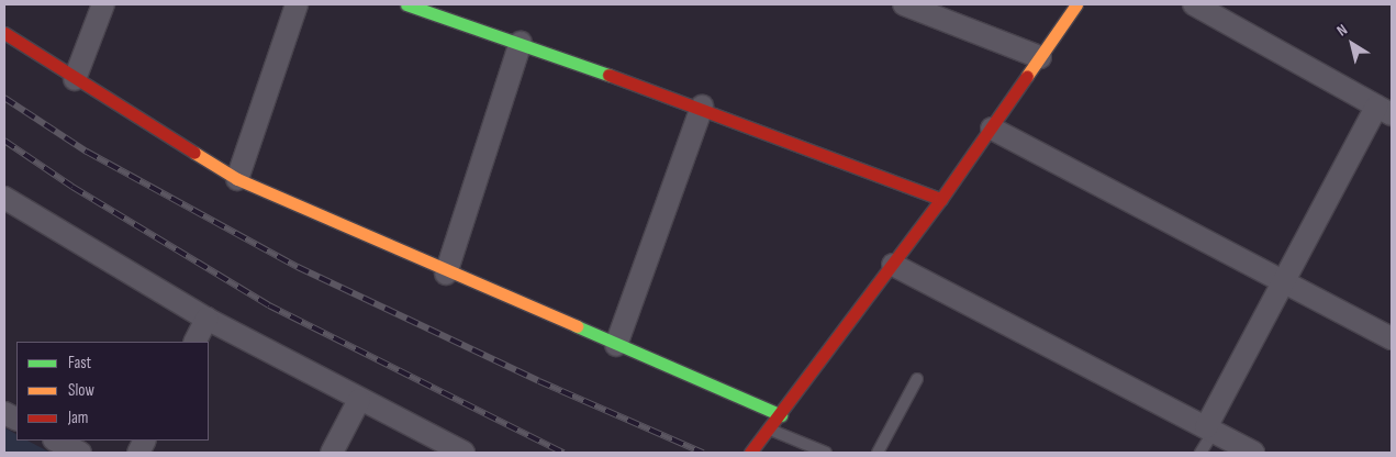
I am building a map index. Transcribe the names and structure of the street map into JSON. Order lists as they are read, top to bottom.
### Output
{
  "legend": ["Fast", "Slow", "Jam"],
  "north": "top left"
}
